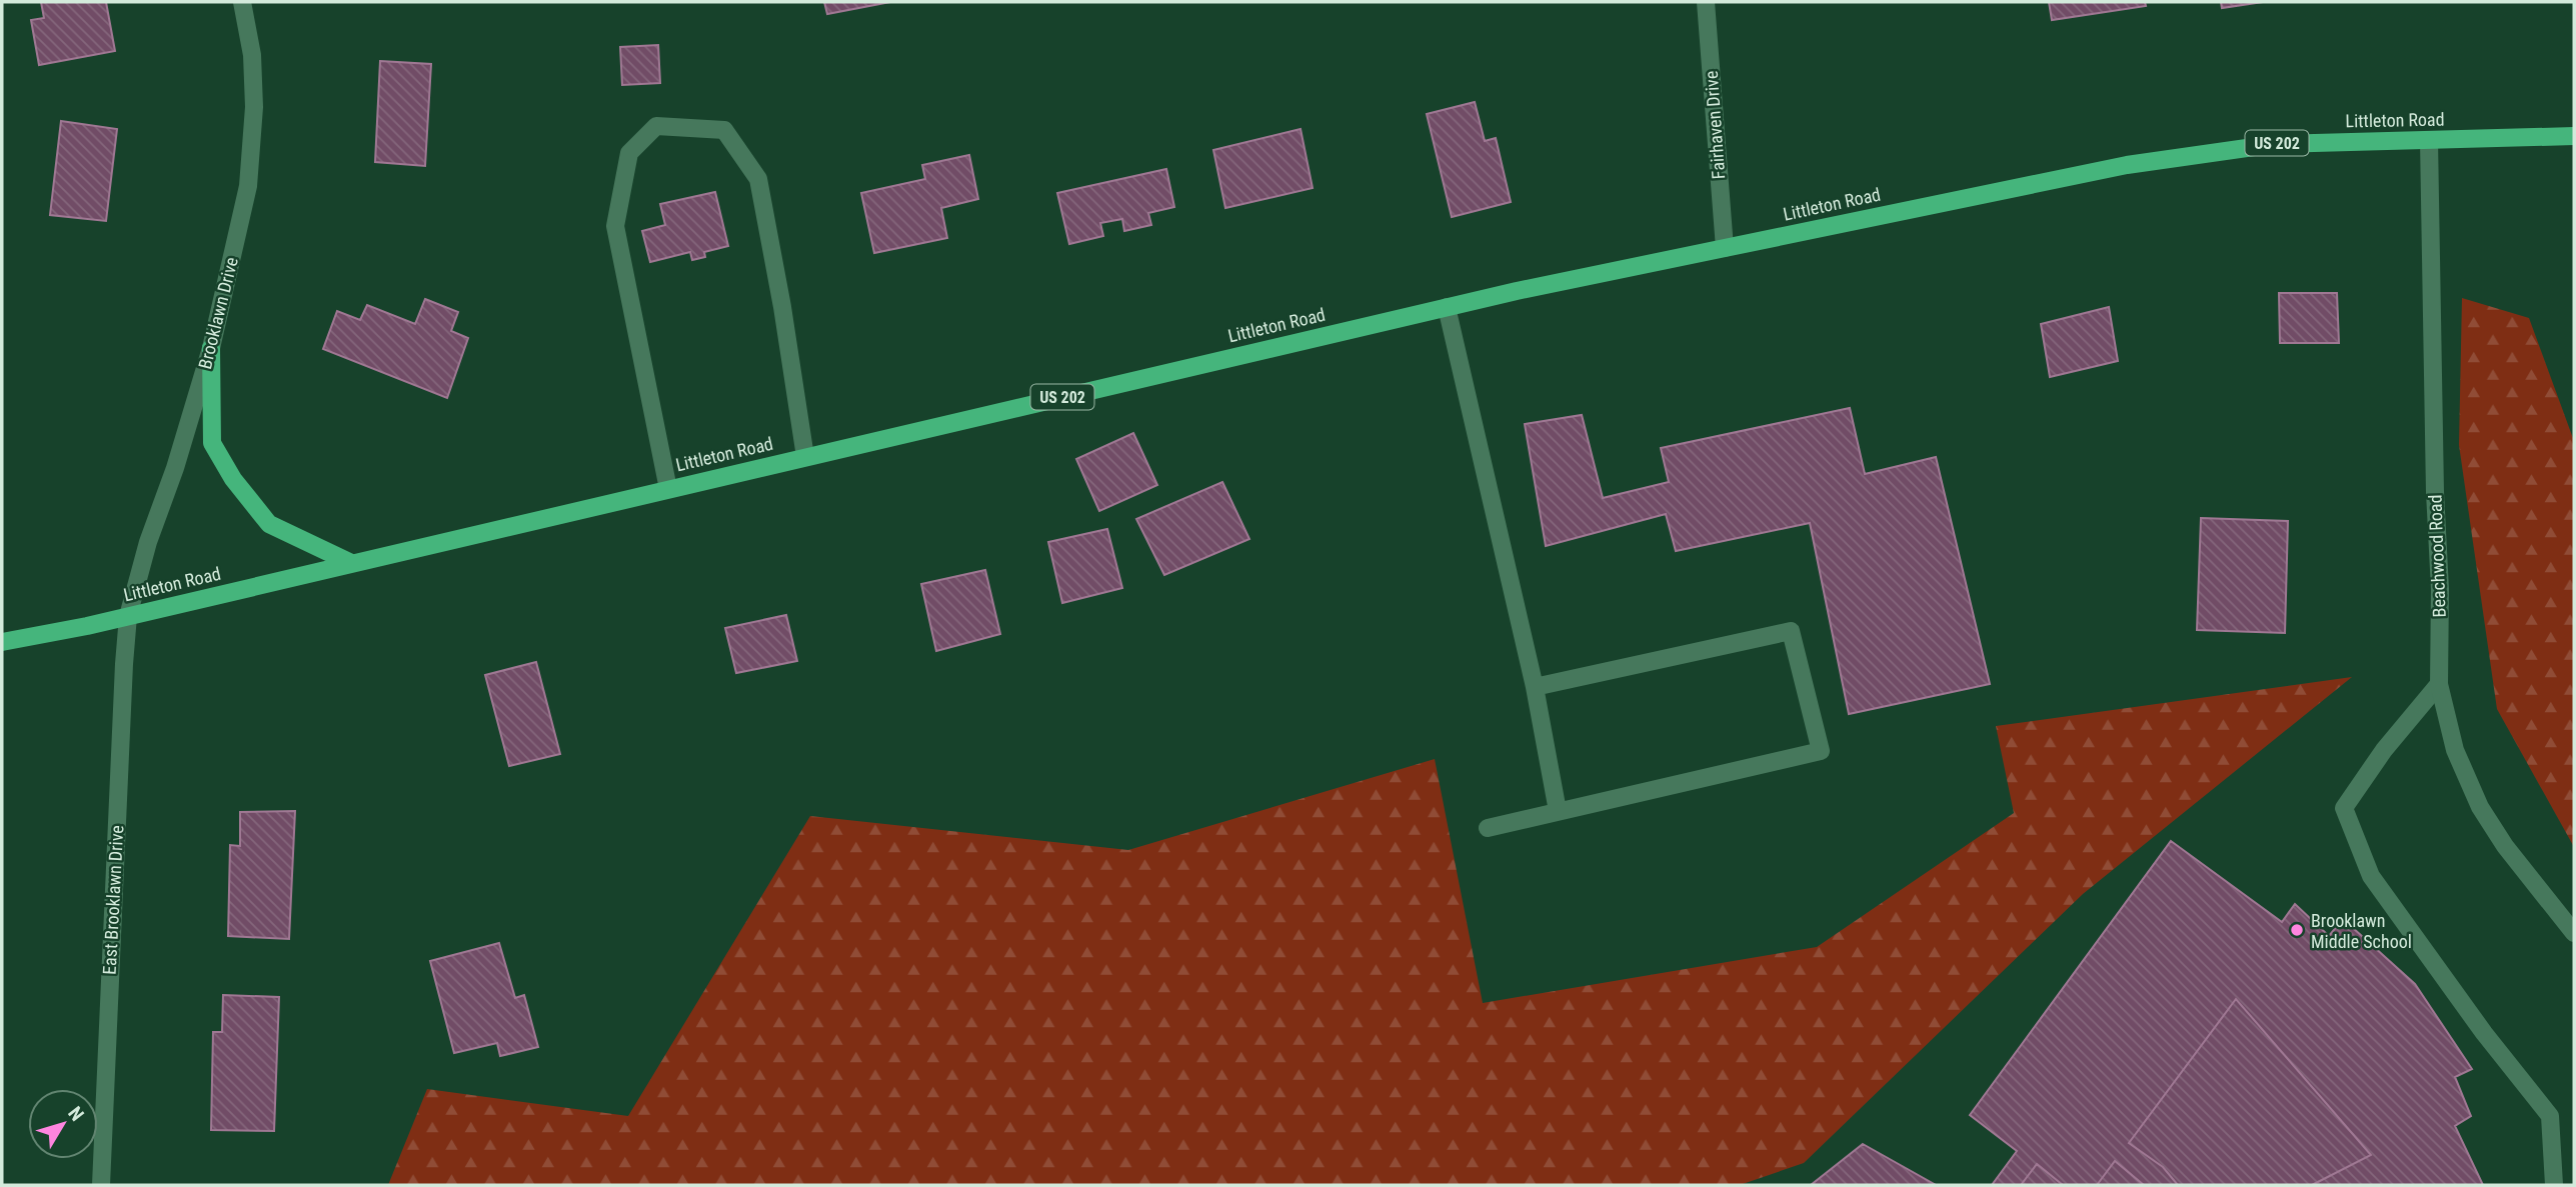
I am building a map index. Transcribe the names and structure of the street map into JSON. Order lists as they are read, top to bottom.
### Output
{
  "streets": {
    "main road": ["Littleton Road", "US 202"],
    "street": [
      "Fairhaven Drive",
      "Brooklawn Drive",
      "Beachwood Road",
      "East Brooklawn Drive"
    ]
  },
  "crossings": [
    ["Littleton Road", "Fairhaven Drive"],
    ["Littleton Road", "Brooklawn Drive"],
    ["Littleton Road", "Beachwood Road"],
    ["Littleton Road", "East Brooklawn Drive"],
    ["Brooklawn Drive", "East Brooklawn Drive"]
  ],
  "places": ["Brooklawn Middle School"],
  "north": "top right"
}
